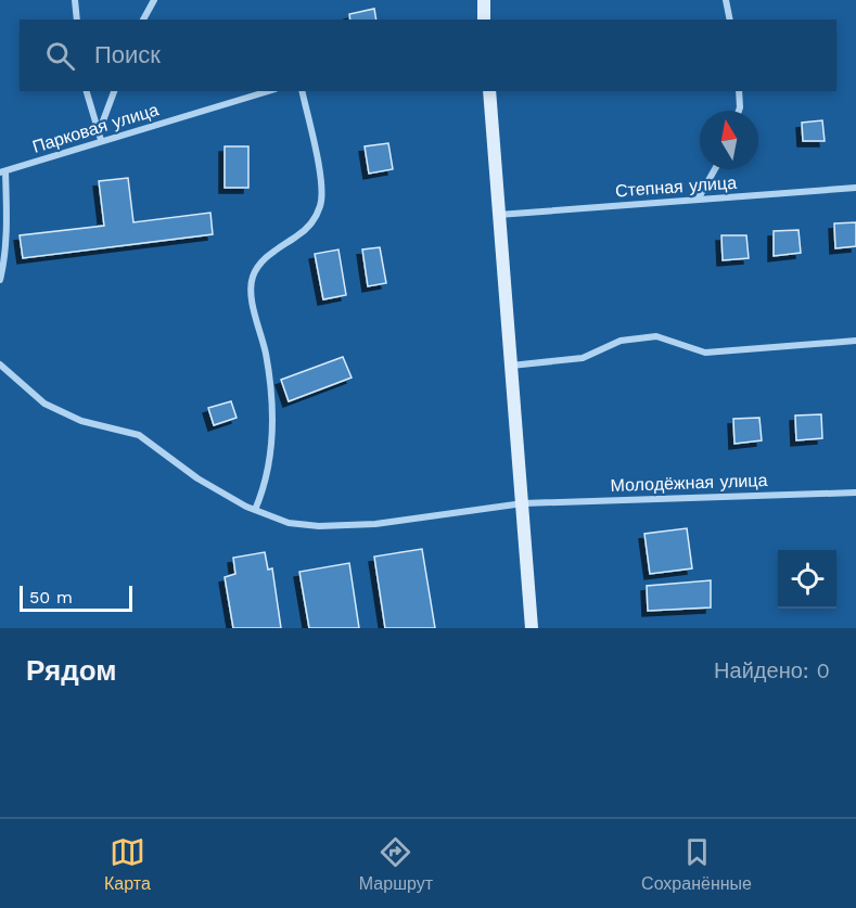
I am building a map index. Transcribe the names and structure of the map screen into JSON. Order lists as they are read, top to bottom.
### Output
{
  "streets": {
    "street": ["Парковая улица", "Степная улица", "Молодёжная улица"]
  },
  "scale_bar": "50 m",
  "north": "top",
  "page": {
    "search": "Поиск",
    "scale": "50 m",
    "heading": ["Рядом", "Найдено: 0"],
    "nav": ["Карта", "Маршрут", "Сохранённые"]
  }
}
